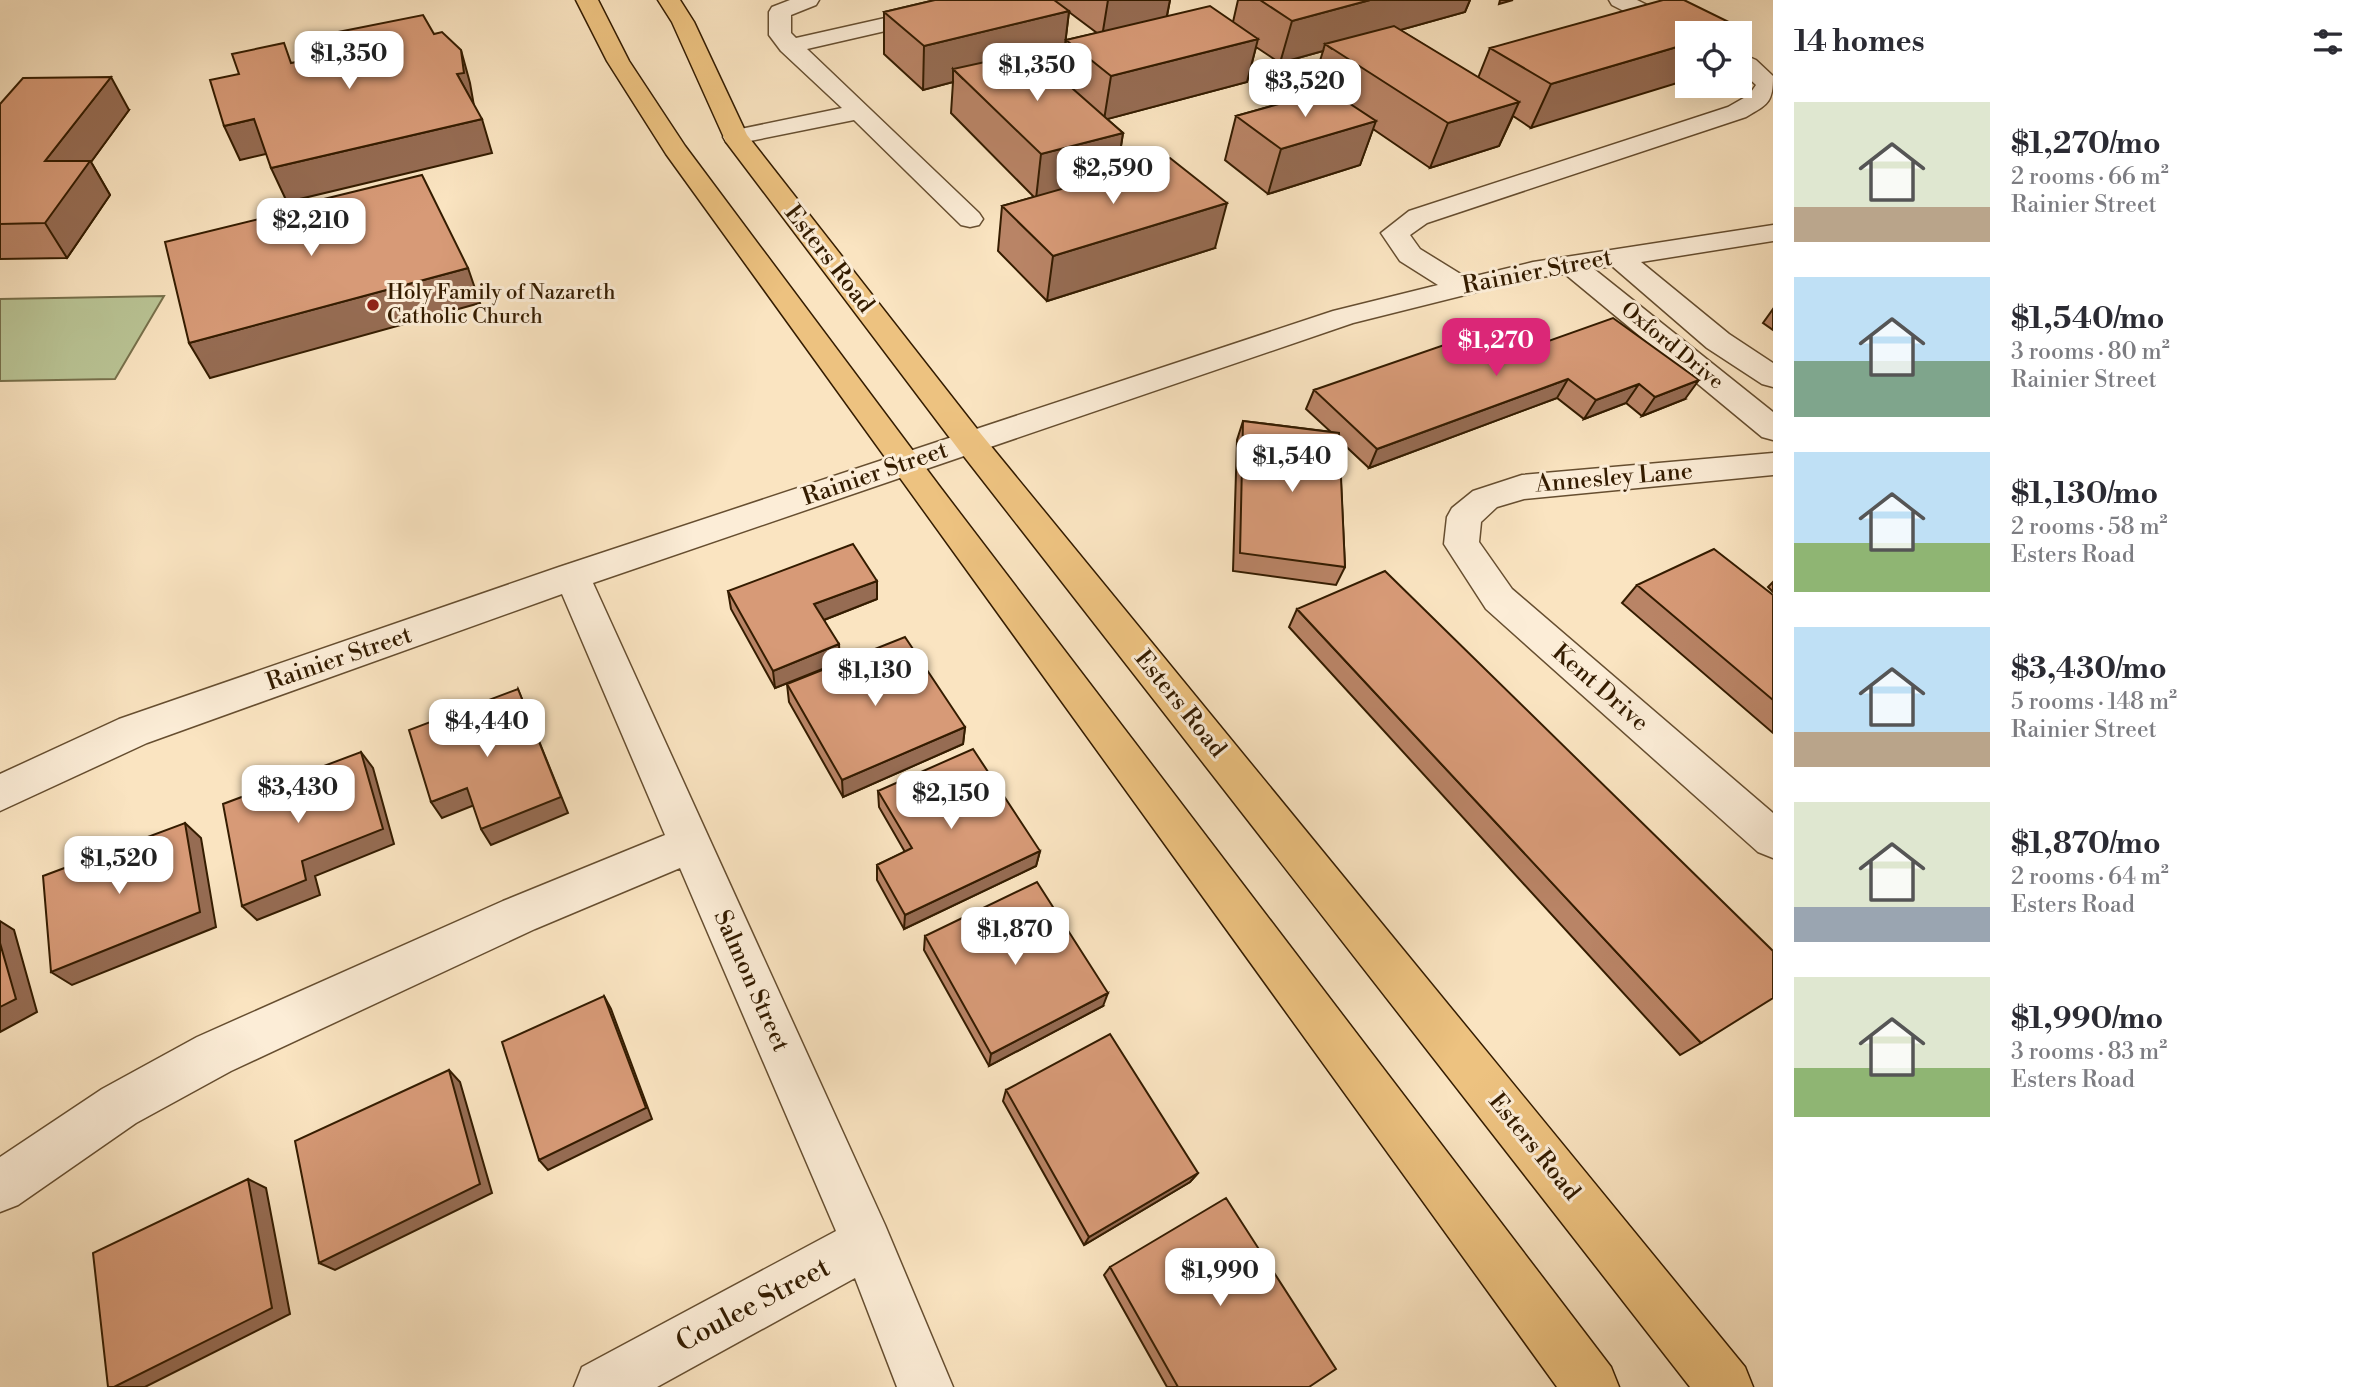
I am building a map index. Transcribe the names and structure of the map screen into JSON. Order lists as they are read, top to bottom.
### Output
{
  "streets": {
    "main road": ["Esters Road"],
    "street": [
      "Rainier Street",
      "Oxford Drive",
      "Annesley Lane",
      "Kent Drive",
      "Salmon Street",
      "Coulee Street"
    ]
  },
  "crossings": [
    ["Esters Road", "Rainier Street"],
    ["Rainier Street", "Oxford Drive"],
    ["Rainier Street", "Salmon Street"],
    ["Annesley Lane", "Kent Drive"],
    ["Salmon Street", "Coulee Street"]
  ],
  "places": ["Holy Family of Nazareth Catholic Church"],
  "page": {
    "heading": "14 homes",
    "price": [
      "$1,350",
      "$1,350",
      "$3,520",
      "$2,590",
      "$2,210",
      "$1,270",
      "$1,540",
      "$1,130",
      "$4,440",
      "$3,430",
      "$2,150",
      "$1,520",
      "$1,870",
      "$1,990"
    ],
    "list": [
      {
        "name": "$1,270/mo",
        "note": "2 rooms · 66 m² · Rainier Street"
      },
      {
        "name": "$1,540/mo",
        "note": "3 rooms · 80 m² · Rainier Street"
      },
      {
        "name": "$1,130/mo",
        "note": "2 rooms · 58 m² · Esters Road"
      },
      {
        "name": "$3,430/mo",
        "note": "5 rooms · 148 m² · Rainier Street"
      },
      {
        "name": "$1,870/mo",
        "note": "2 rooms · 64 m² · Esters Road"
      },
      {
        "name": "$1,990/mo",
        "note": "3 rooms · 83 m² · Esters Road"
      }
    ]
  }
}
